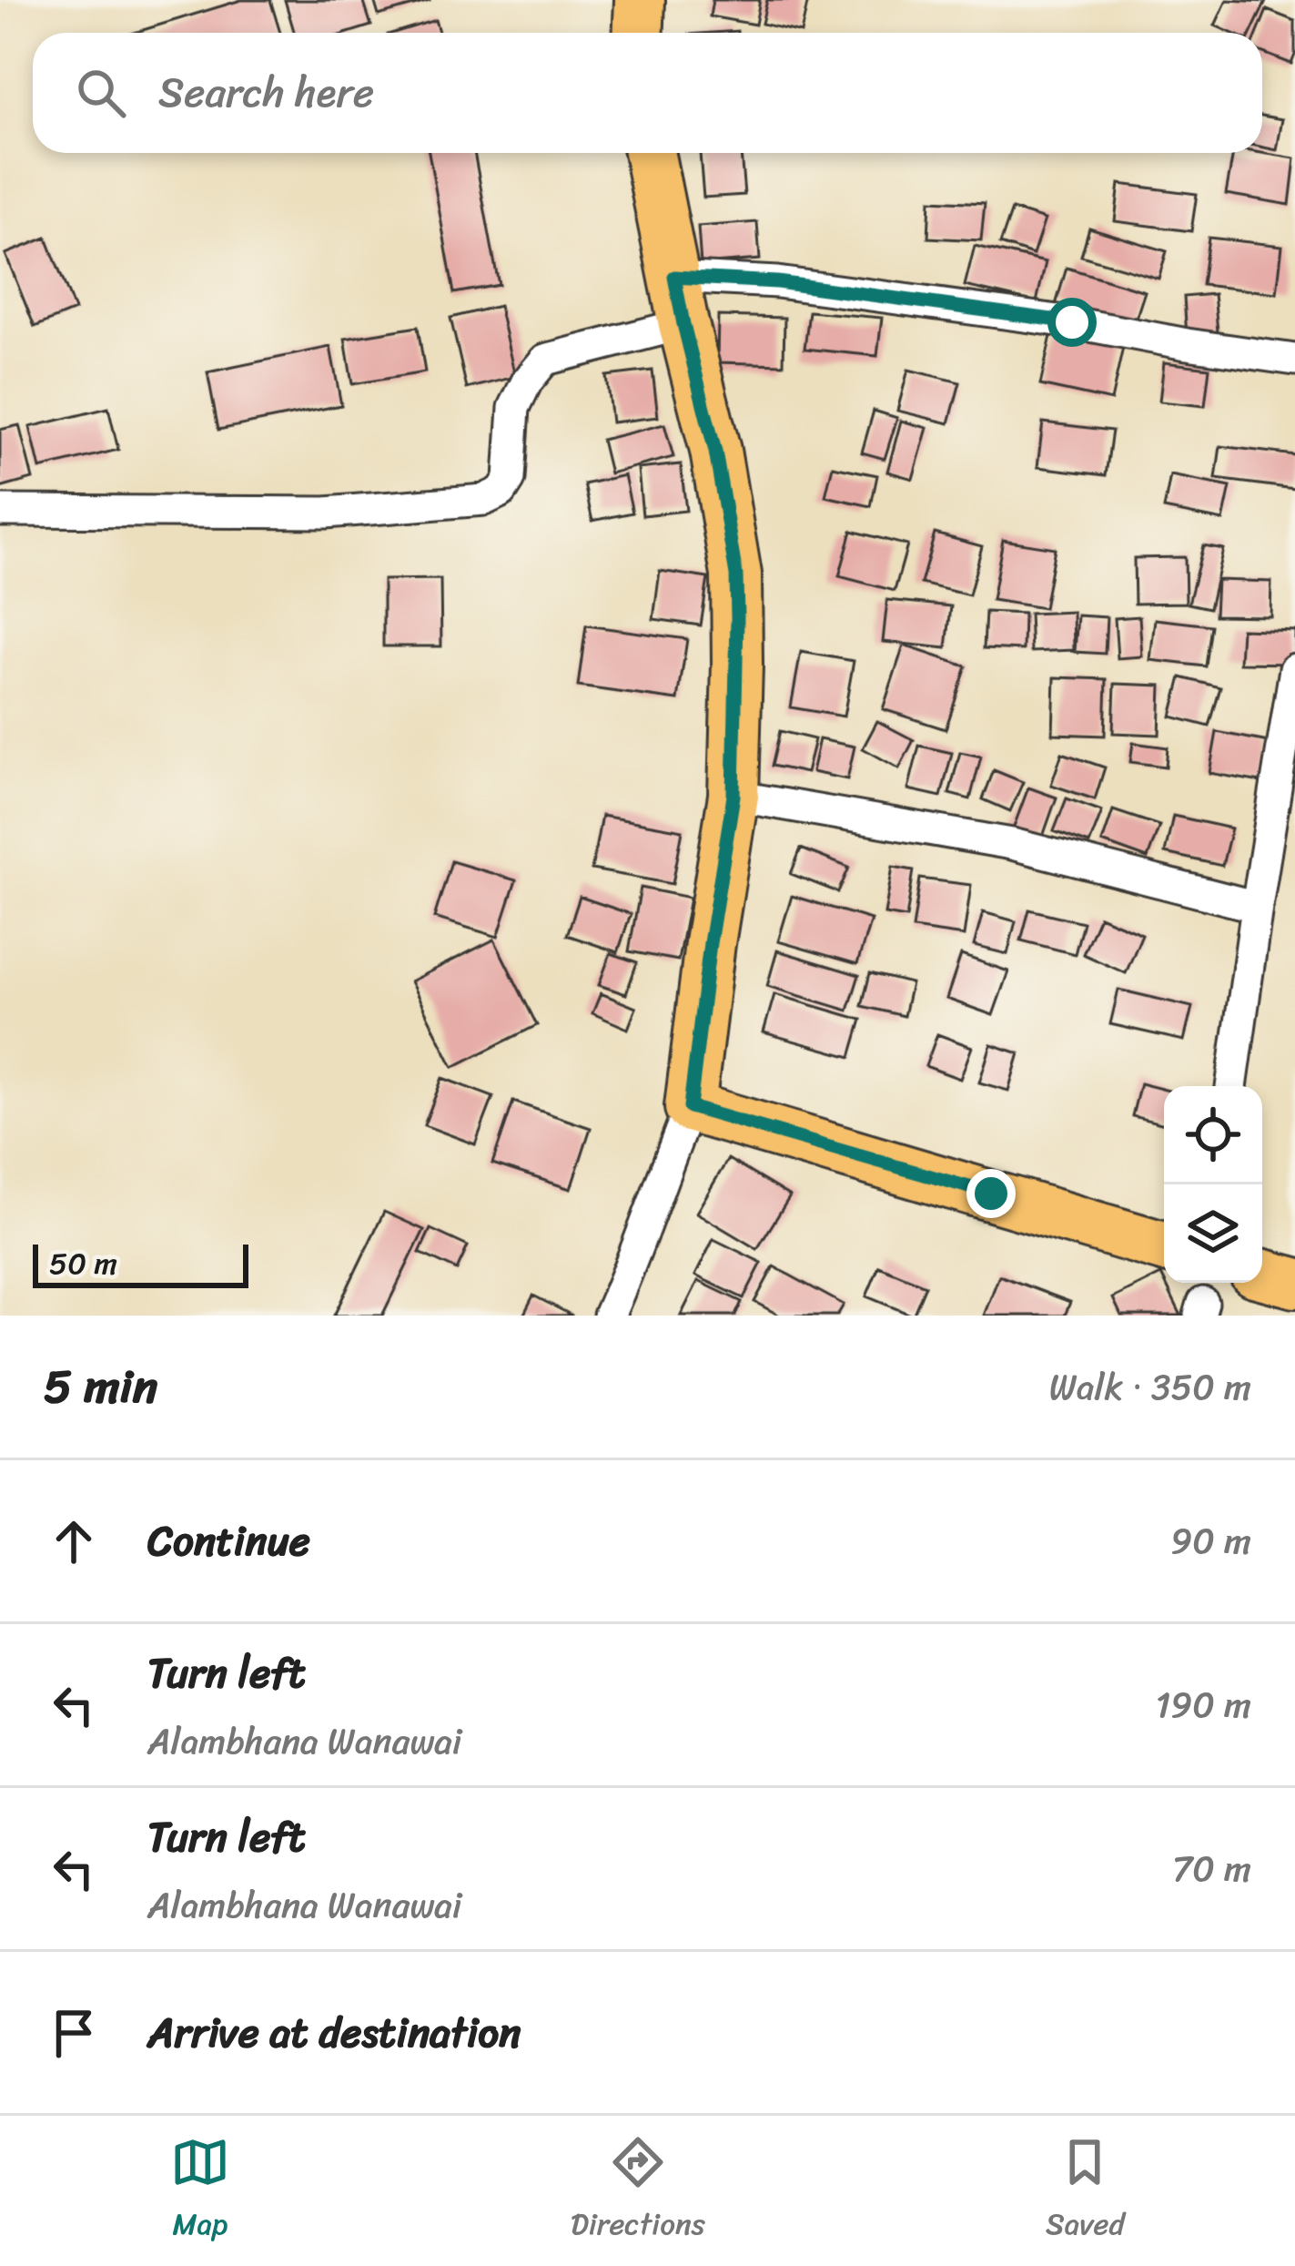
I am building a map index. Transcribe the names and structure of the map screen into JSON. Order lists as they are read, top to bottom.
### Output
{
  "scale_bar": "50 m",
  "page": {
    "search": "Search here",
    "scale": "50 m",
    "heading": ["5 min", "Walk · 350 m"],
    "list": [
      ["Continue", "90 m"],
      ["Turn left", "Alambhana Wanawai", "190 m"],
      ["Turn left", "Alambhana Wanawai", "70 m"],
      "Arrive at destination"
    ],
    "nav": ["Map", "Directions", "Saved"]
  }
}
